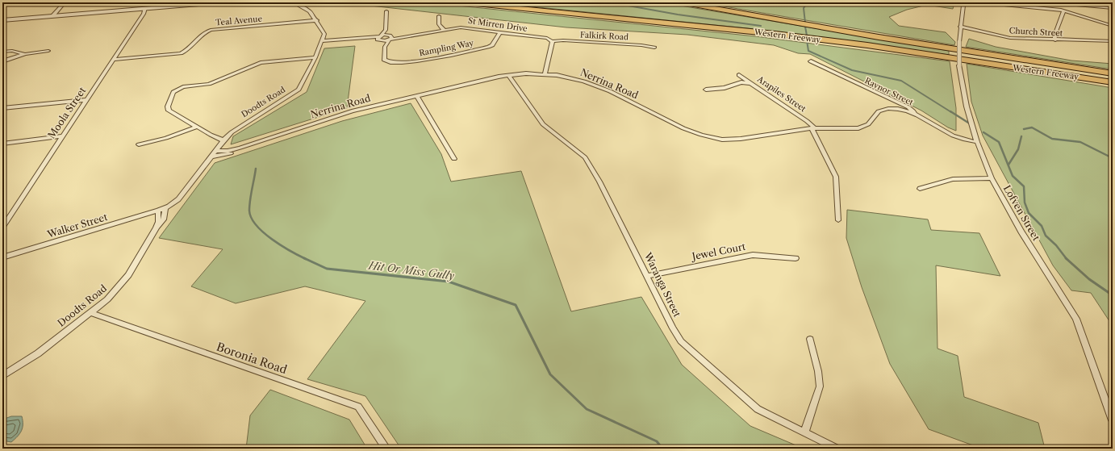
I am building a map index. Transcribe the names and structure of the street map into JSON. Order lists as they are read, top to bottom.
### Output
{
  "streets": {
    "highway": ["Western Freeway"],
    "street": [
      "Teal Avenue",
      "St Mirren Drive",
      "Church Street",
      "Falkirk Road",
      "Rampling Way",
      "Nerrina Road",
      "Raynor Street",
      "Arapiles Street",
      "Doodts Road",
      "Moola Street",
      "Lofven Street",
      "Walker Street",
      "Jewel Court",
      "Waranga Street",
      "Boronia Road"
    ]
  },
  "crossings": [
    ["Teal Avenue", "Moola Street"],
    ["St Mirren Drive", "Falkirk Road"],
    ["St Mirren Drive", "Rampling Way"],
    ["Church Street", "Lofven Street"],
    ["Nerrina Road", "Raynor Street"],
    ["Nerrina Road", "Arapiles Street"],
    ["Nerrina Road", "Doodts Road"],
    ["Nerrina Road", "Waranga Street"],
    ["Raynor Street", "Lofven Street"],
    ["Doodts Road", "Walker Street"],
    ["Doodts Road", "Boronia Road"],
    ["Jewel Court", "Waranga Street"]
  ],
  "water": ["Hit Or Miss Gully"]
}
